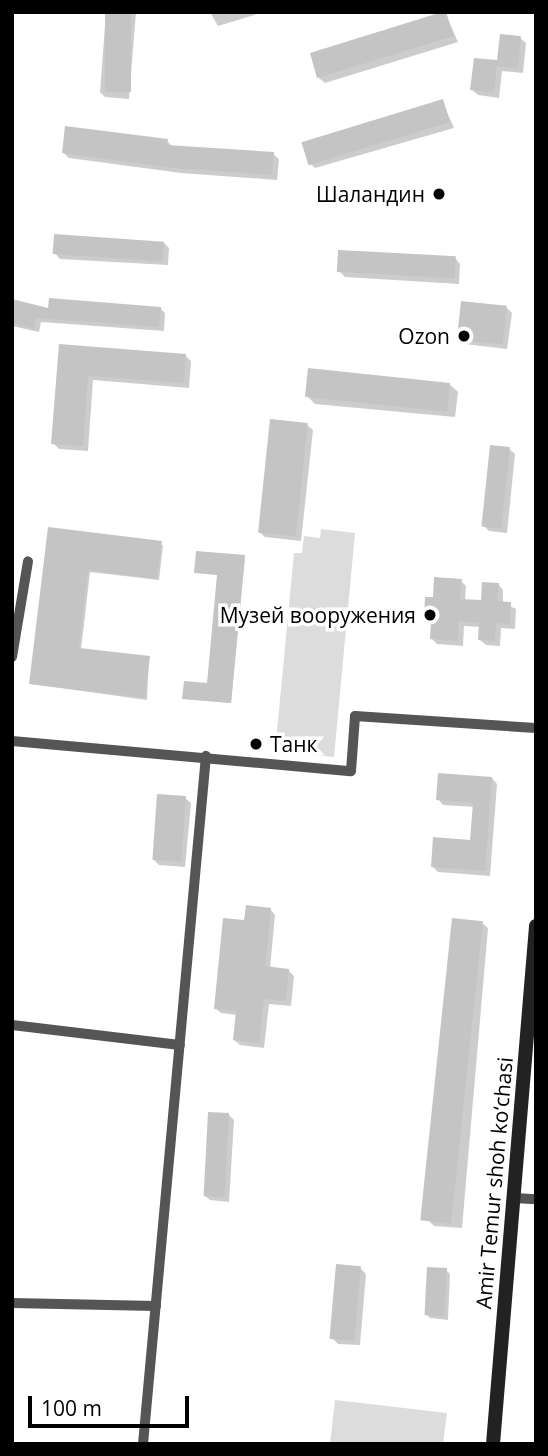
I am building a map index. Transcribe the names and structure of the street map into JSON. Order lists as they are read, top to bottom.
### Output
{
  "streets": {
    "main road": ["Amir Temur shoh ko‘chasi"]
  },
  "places": [
    "Шаландин",
    "Ozon",
    "Музей вооружения",
    "Танк"
  ],
  "scale_bar": "100 m"
}
